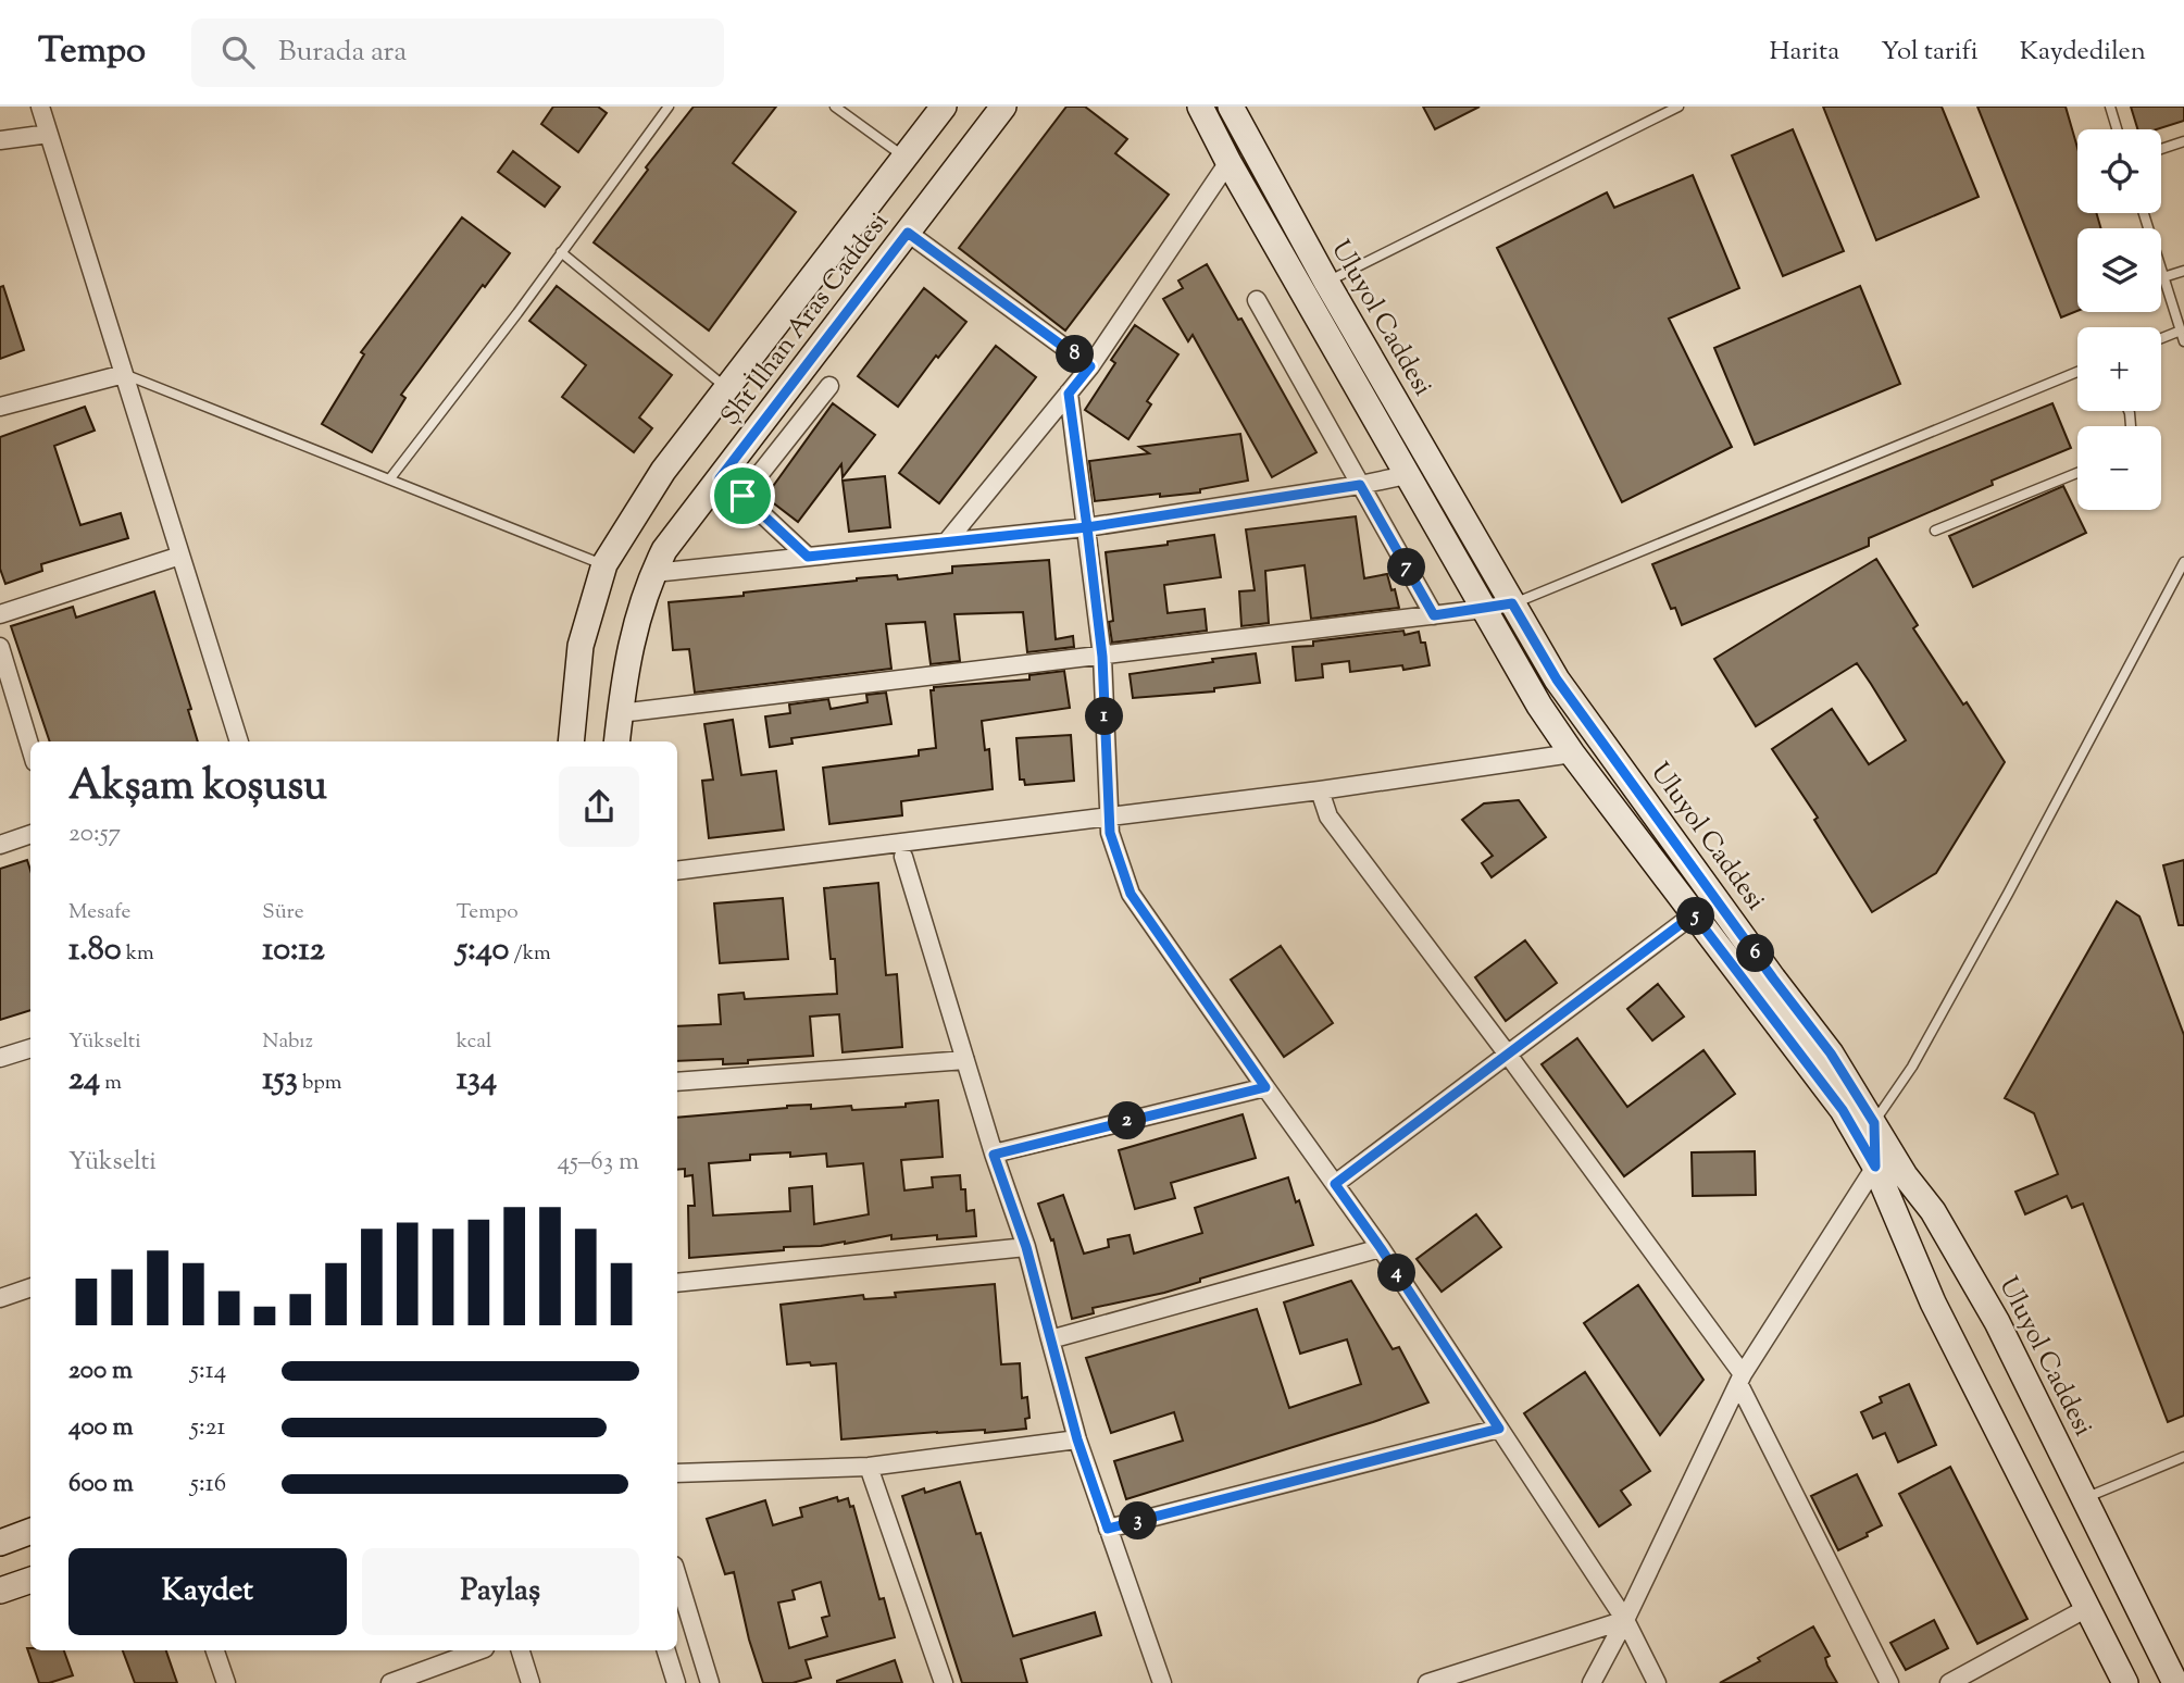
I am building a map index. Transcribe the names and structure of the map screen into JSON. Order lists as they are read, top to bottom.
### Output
{
  "streets": {
    "main road": ["Uluyol Caddesi", "Şht İlhan Aras Caddesi"]
  },
  "page": {
    "header": "Tempo",
    "search": "Burada ara",
    "nav": ["Harita", "Yol tarifi", "Kaydedilen"],
    "map_buttons": ["+", "−"],
    "pins": [
      "8",
      "7",
      "1",
      "5",
      "6",
      "2",
      "4",
      "3"
    ],
    "heading": ["Akşam koşusu", "20:57"],
    "stats": [
      ["Mesafe", "1.80 km"],
      ["Süre", "10:12"],
      ["Tempo", "5:40 /km"],
      ["Yükselti", "24 m"],
      ["Nabız", "153 bpm"],
      ["kcal", "134"]
    ],
    "chart": ["Yükselti", "45–63 m"],
    "list": [
      {
        "name": "200 m",
        "note": "5:14"
      },
      {
        "name": "400 m",
        "note": "5:21"
      },
      {
        "name": "600 m",
        "note": "5:16"
      }
    ],
    "buttons": ["Kaydet", "Paylaş"]
  }
}
